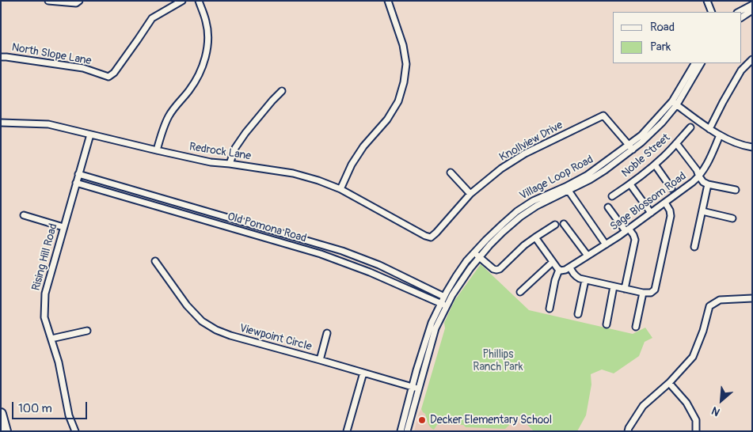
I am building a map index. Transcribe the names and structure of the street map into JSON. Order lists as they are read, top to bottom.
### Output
{
  "streets": {
    "street": [
      "North Slope Lane",
      "Knollview Drive",
      "Redrock Lane",
      "Noble Street",
      "Village Loop Road",
      "Sage Blossom Road",
      "Old Pomona Road",
      "Rising Hill Road",
      "Viewpoint Circle"
    ]
  },
  "crossings": [
    ["Knollview Drive", "Redrock Lane"],
    ["Knollview Drive", "Village Loop Road"],
    ["Redrock Lane", "Rising Hill Road"],
    ["Village Loop Road", "Old Pomona Road"],
    ["Village Loop Road", "Viewpoint Circle"],
    ["Old Pomona Road", "Rising Hill Road"]
  ],
  "parks": ["Phillips Ranch Park"],
  "places": ["Decker Elementary School"],
  "legend": ["Road", "Park"],
  "scale_bar": "100 m",
  "north": "bottom left"
}
